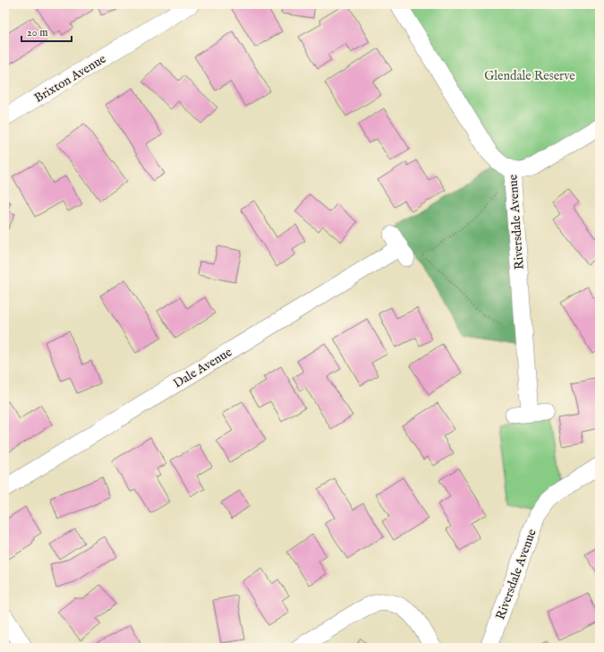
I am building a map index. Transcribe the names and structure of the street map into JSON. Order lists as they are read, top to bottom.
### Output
{
  "streets": {
    "street": ["Brixton Avenue", "Riversdale Avenue", "Dale Avenue"]
  },
  "parks": ["Glendale Reserve"],
  "scale_bar": "20 m"
}
